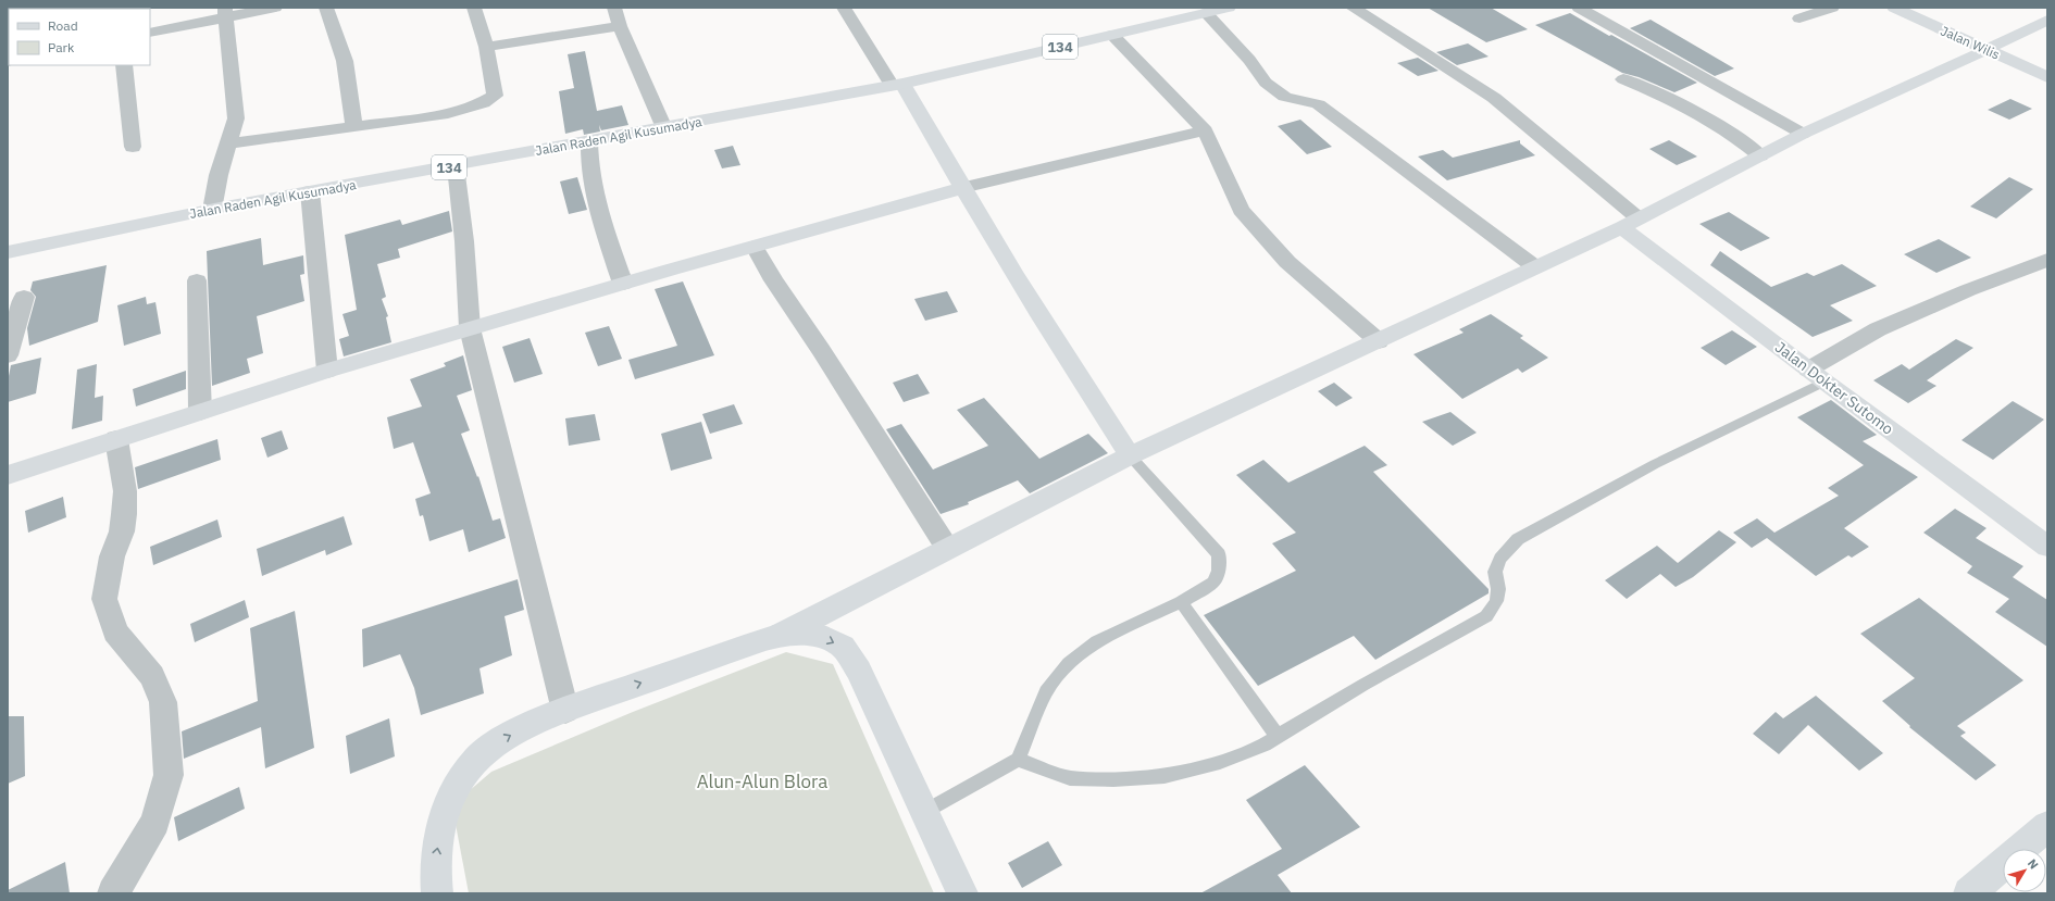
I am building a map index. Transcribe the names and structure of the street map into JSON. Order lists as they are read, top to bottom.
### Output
{
  "streets": {
    "main road": [
      "Jalan Wilis",
      "134",
      "Jalan Raden Agil Kusumadya",
      "Jalan Dokter Sutomo"
    ]
  },
  "parks": ["Alun-Alun Blora"],
  "legend": ["Road", "Park"],
  "north": "top right"
}
